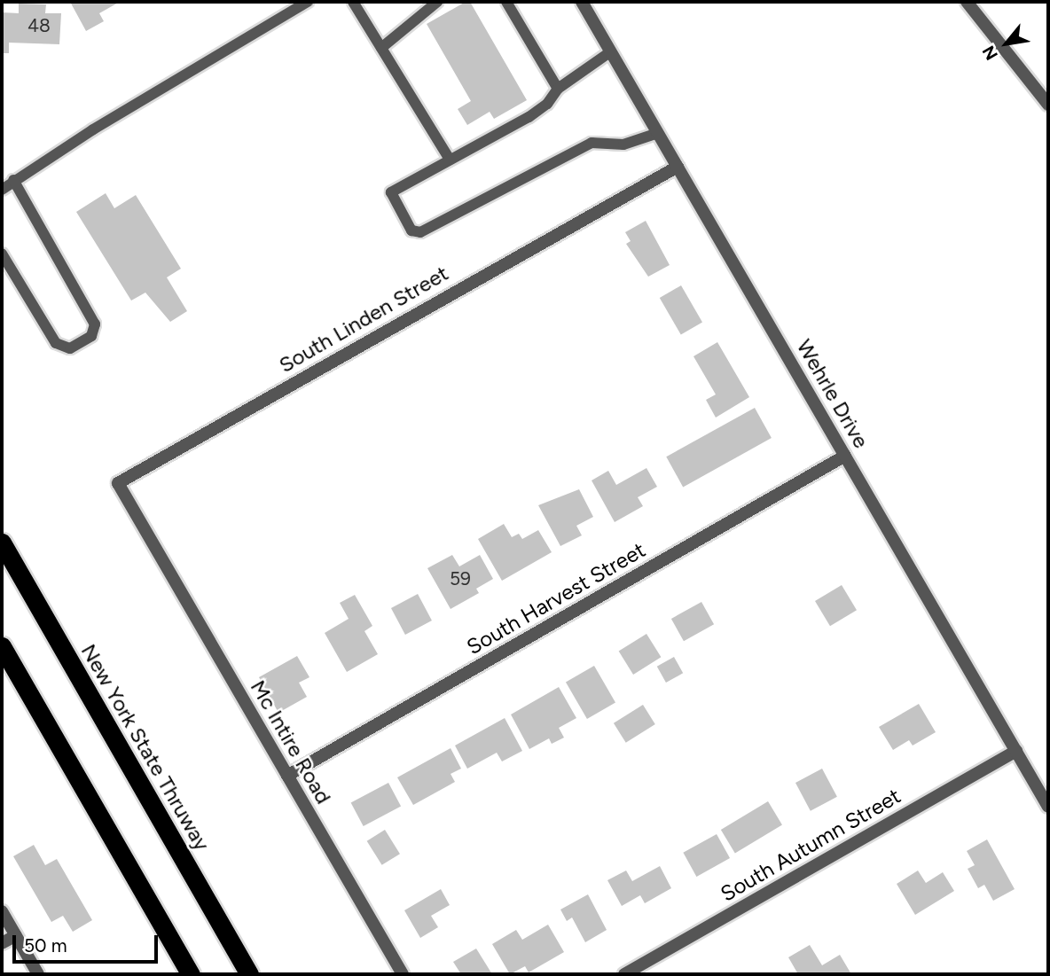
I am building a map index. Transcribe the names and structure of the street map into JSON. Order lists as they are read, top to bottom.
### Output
{
  "streets": {
    "highway": ["New York State Thruway"],
    "street": [
      "South Linden Street",
      "Wehrle Drive",
      "South Harvest Street",
      "Mc Intire Road",
      "South Autumn Street"
    ]
  },
  "crossings": [
    ["South Linden Street", "Wehrle Drive"],
    ["South Linden Street", "Mc Intire Road"],
    ["Wehrle Drive", "South Harvest Street"],
    ["Wehrle Drive", "South Autumn Street"],
    ["South Harvest Street", "Mc Intire Road"]
  ],
  "house_numbers": ["48", "59"],
  "scale_bar": "50 m",
  "north": "bottom left"
}
